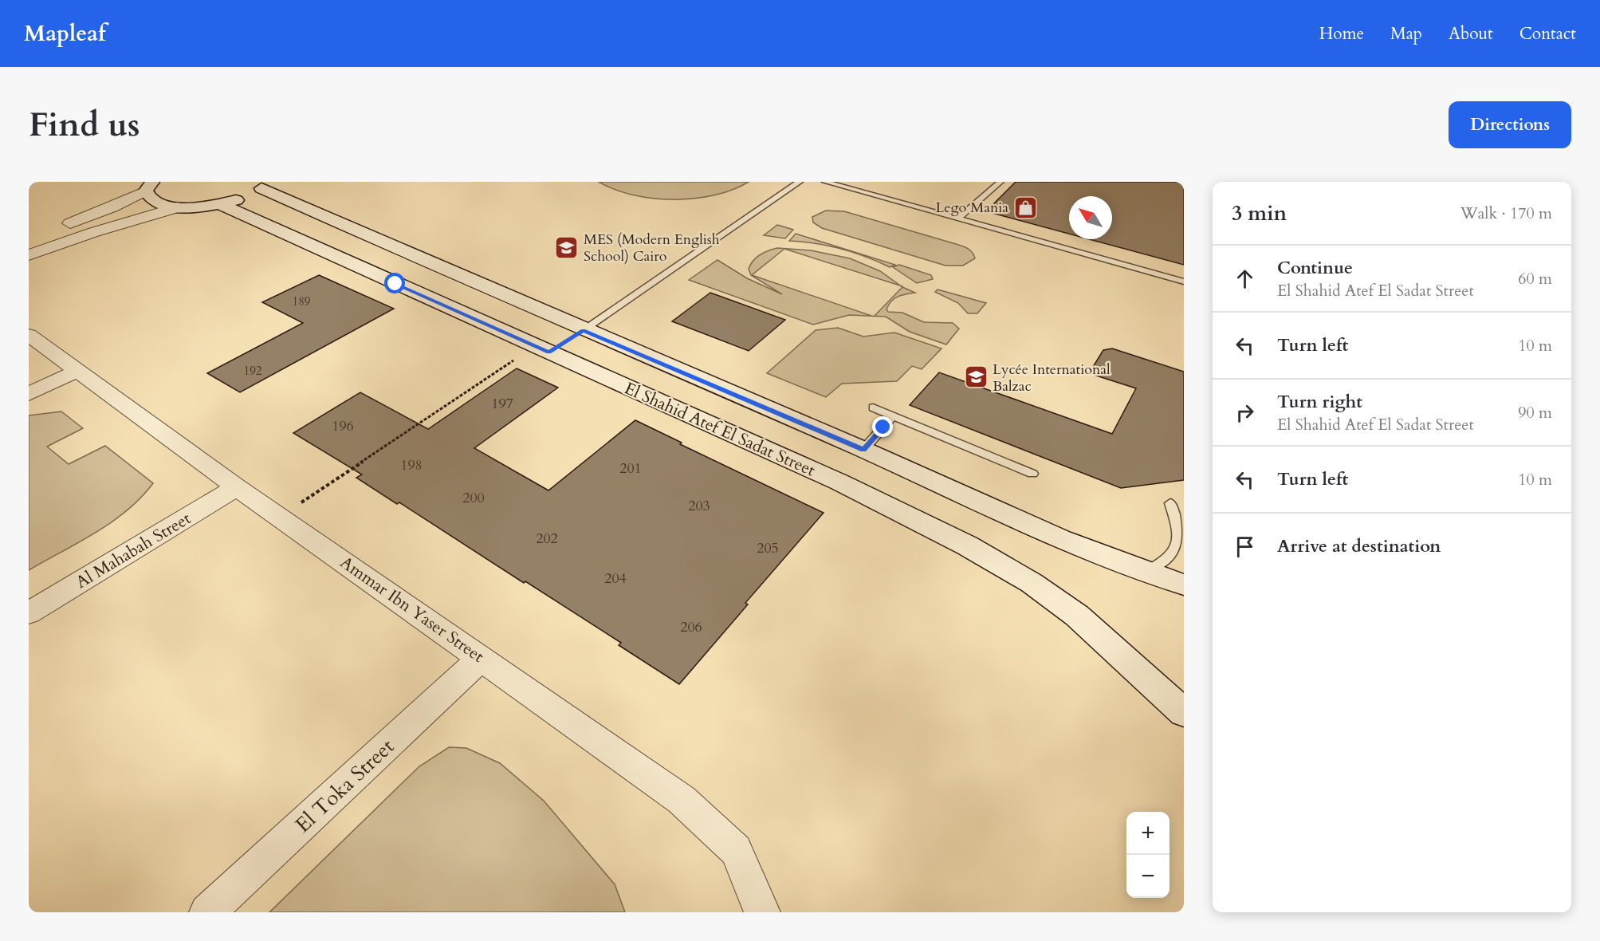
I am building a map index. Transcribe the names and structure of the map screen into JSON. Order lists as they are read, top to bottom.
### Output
{
  "streets": {
    "street": [
      "El Shahid Atef El Sadat Street",
      "Al Mahabah Street",
      "Ammar Ibn Yaser Street",
      "El Toka Street"
    ]
  },
  "crossings": [
    ["Al Mahabah Street", "Ammar Ibn Yaser Street"],
    ["Ammar Ibn Yaser Street", "El Toka Street"]
  ],
  "places": {
    "shop": ["Lego Mania"],
    "school or university": ["MES (Modern English School) Cairo", "Lycée International Balzac"]
  },
  "house_numbers": [
    "189",
    "192",
    "197",
    "196",
    "198",
    "201",
    "200",
    "203",
    "202",
    "205",
    "204",
    "206"
  ],
  "north": "top left",
  "page": {
    "header": "Mapleaf",
    "nav": [
      "Home",
      "Map",
      "About",
      "Contact"
    ],
    "buttons": "Directions",
    "title": "Find us",
    "heading": ["3 min", "Walk · 170 m"],
    "list": [
      ["Continue", "El Shahid Atef El Sadat Street", "60 m"],
      ["Turn left", "10 m"],
      ["Turn right", "El Shahid Atef El Sadat Street", "90 m"],
      ["Turn left", "10 m"],
      "Arrive at destination"
    ],
    "map_buttons": ["+", "−"]
  }
}
